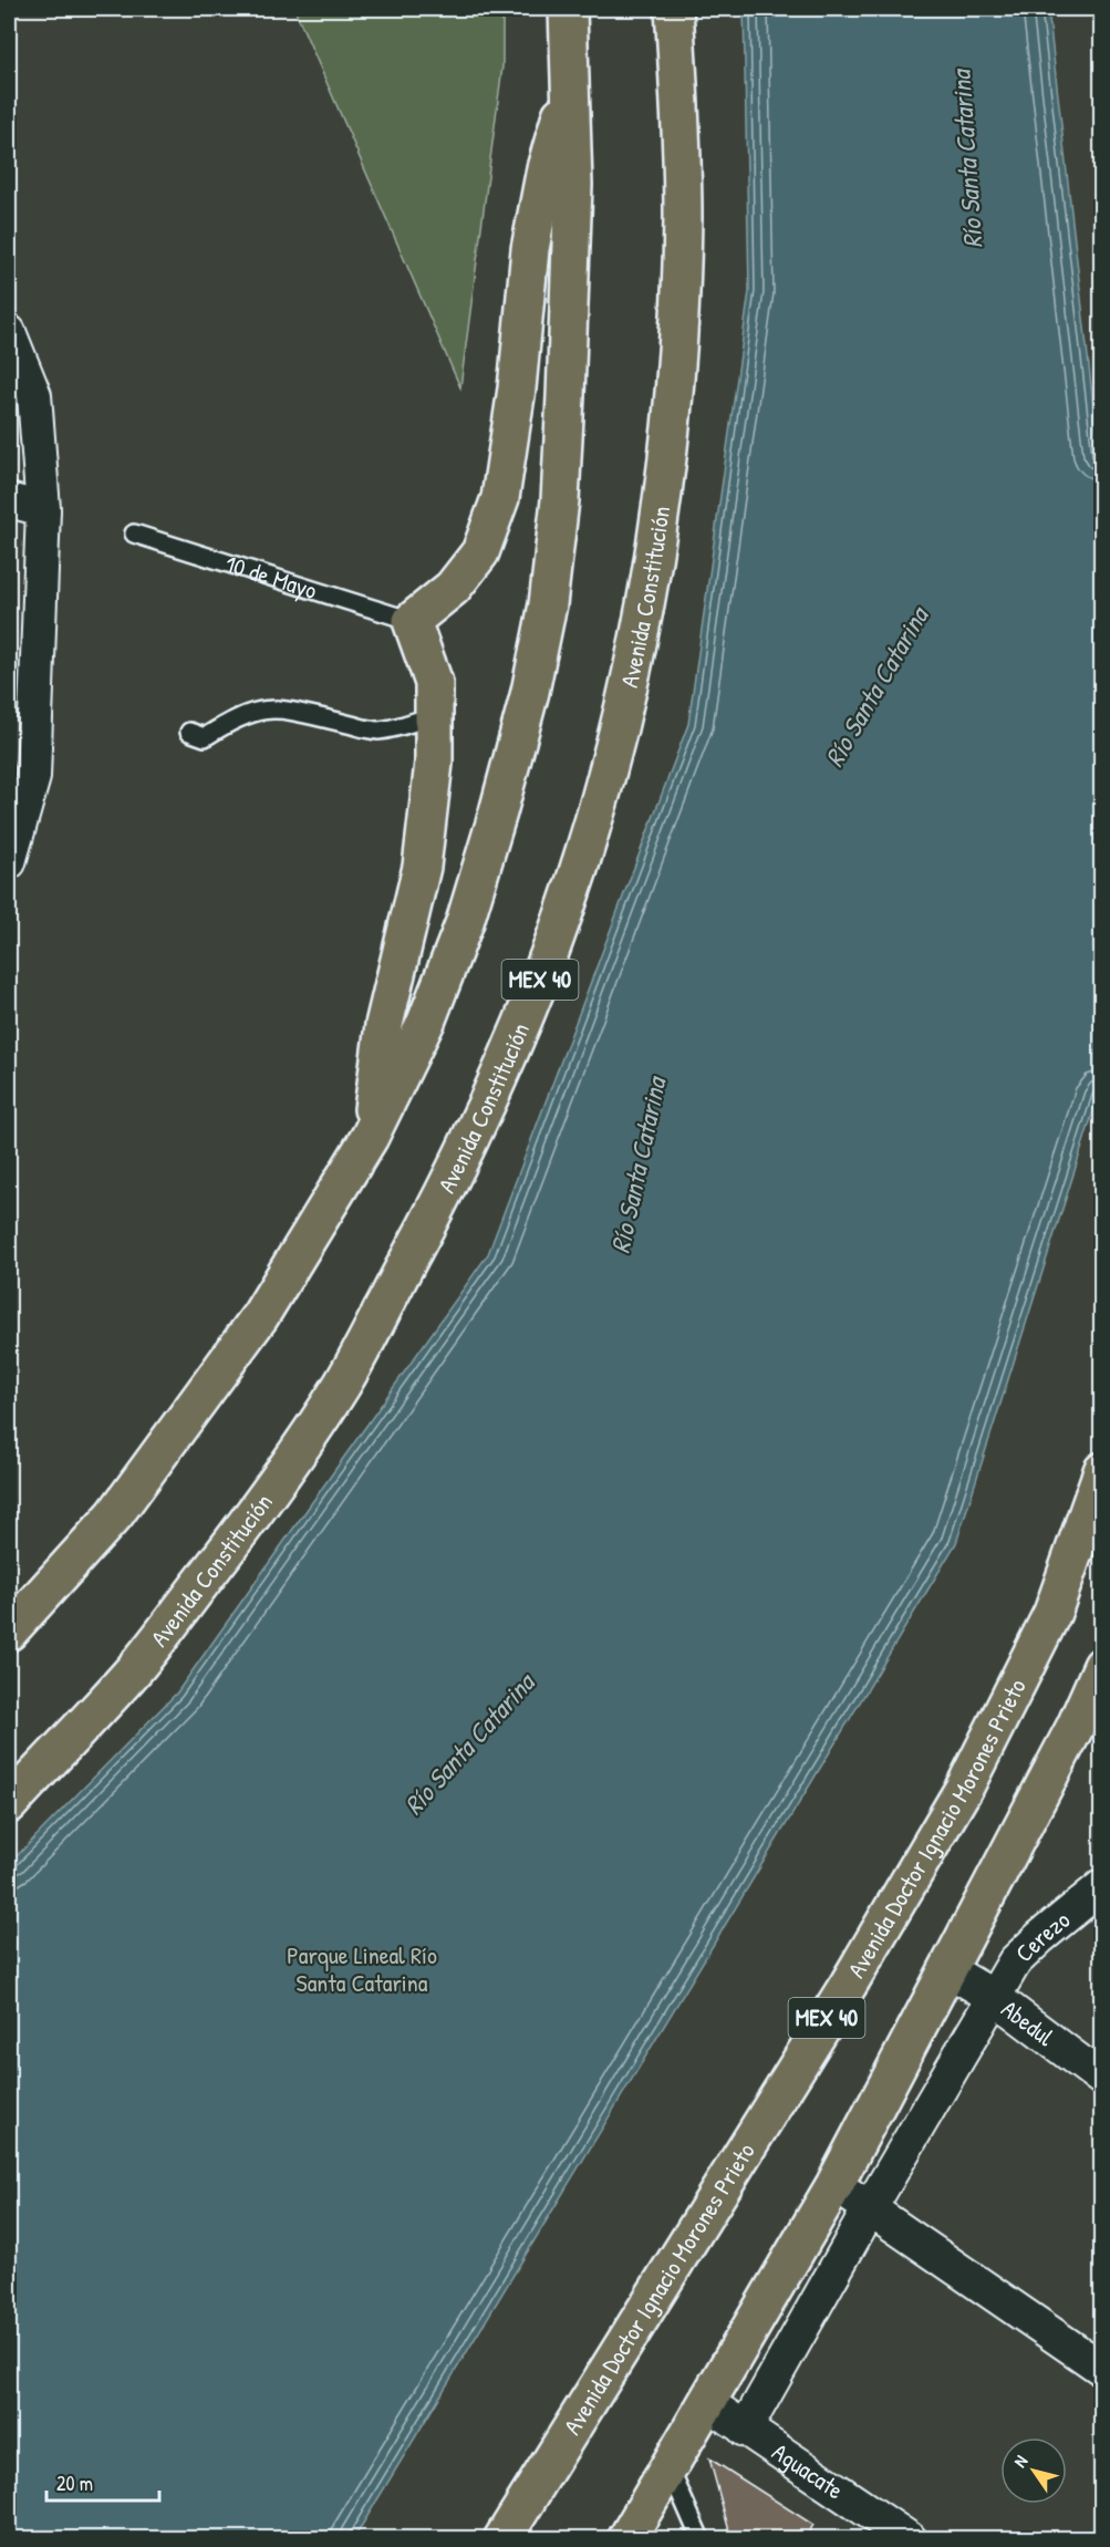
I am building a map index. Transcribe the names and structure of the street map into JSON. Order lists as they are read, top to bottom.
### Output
{
  "streets": {
    "highway": ["Avenida Constitución", "MEX 40", "Avenida Doctor Ignacio Morones Prieto"],
    "street": ["Cerezo", "Abedul", "Aguacate"],
    "lane": ["10 de Mayo"]
  },
  "crossings": [
    ["Cerezo", "Abedul"],
    ["Cerezo", "Aguacate"]
  ],
  "water": ["Río Santa Catarina"],
  "parks": ["Parque Lineal Río Santa Catarina"],
  "scale_bar": "20 m",
  "north": "top left"
}
